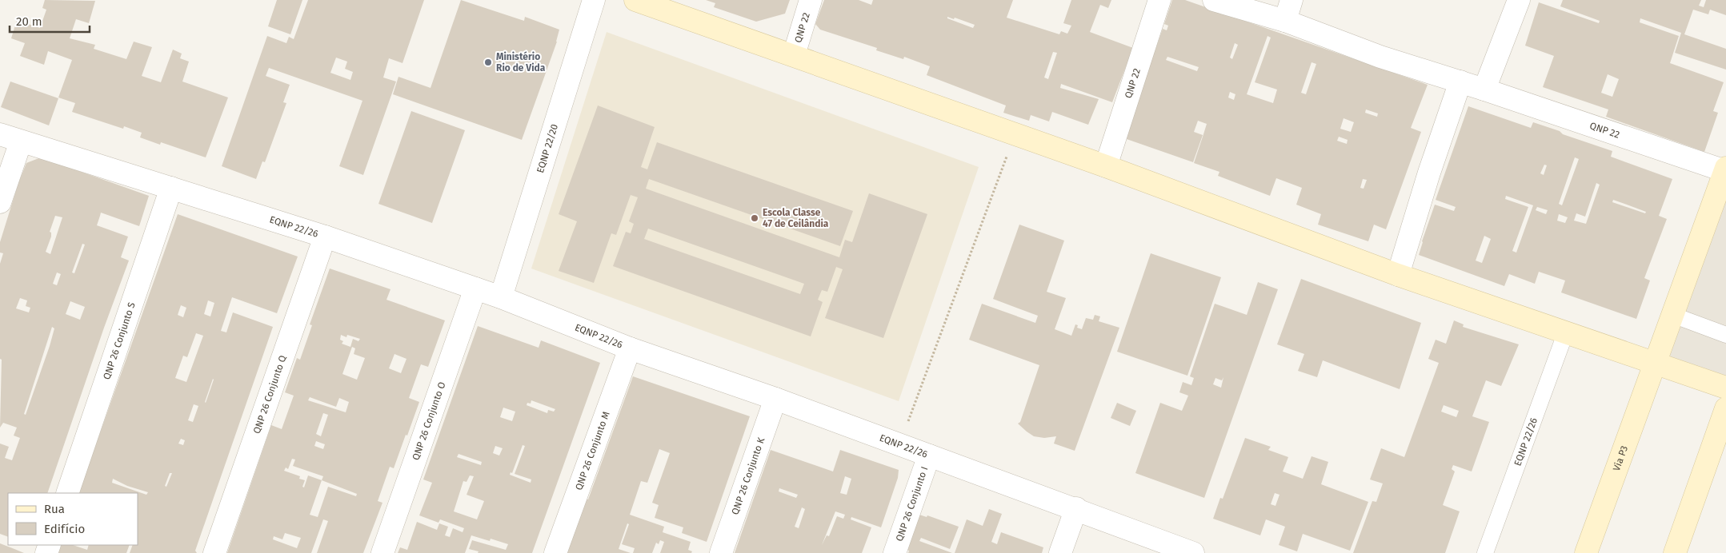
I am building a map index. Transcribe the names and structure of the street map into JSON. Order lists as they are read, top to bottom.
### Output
{
  "streets": {
    "street": [
      "QNP 22",
      "EQNP 22/20",
      "EQNP 22/26",
      "QNP 26 Conjunto S",
      "QNP 26 Conjunto Q",
      "QNP 26 Conjunto O",
      "QNP 26 Conjunto M",
      "Via P3",
      "QNP 26 Conjunto K",
      "QNP 26 Conjunto I"
    ]
  },
  "crossings": [
    ["QNP 22", "Via P3"],
    ["EQNP 22/20", "EQNP 22/26"],
    ["EQNP 22/26", "QNP 26 Conjunto S"],
    ["EQNP 22/26", "QNP 26 Conjunto Q"],
    ["EQNP 22/26", "QNP 26 Conjunto O"],
    ["EQNP 22/26", "QNP 26 Conjunto M"],
    ["EQNP 22/26", "QNP 26 Conjunto K"],
    ["EQNP 22/26", "QNP 26 Conjunto I"]
  ],
  "places": ["Ministério Rio de Vida", "Escola Classe 47 de Ceilândia"],
  "legend": ["Rua", "Edifício"],
  "scale_bar": "20 m"
}
